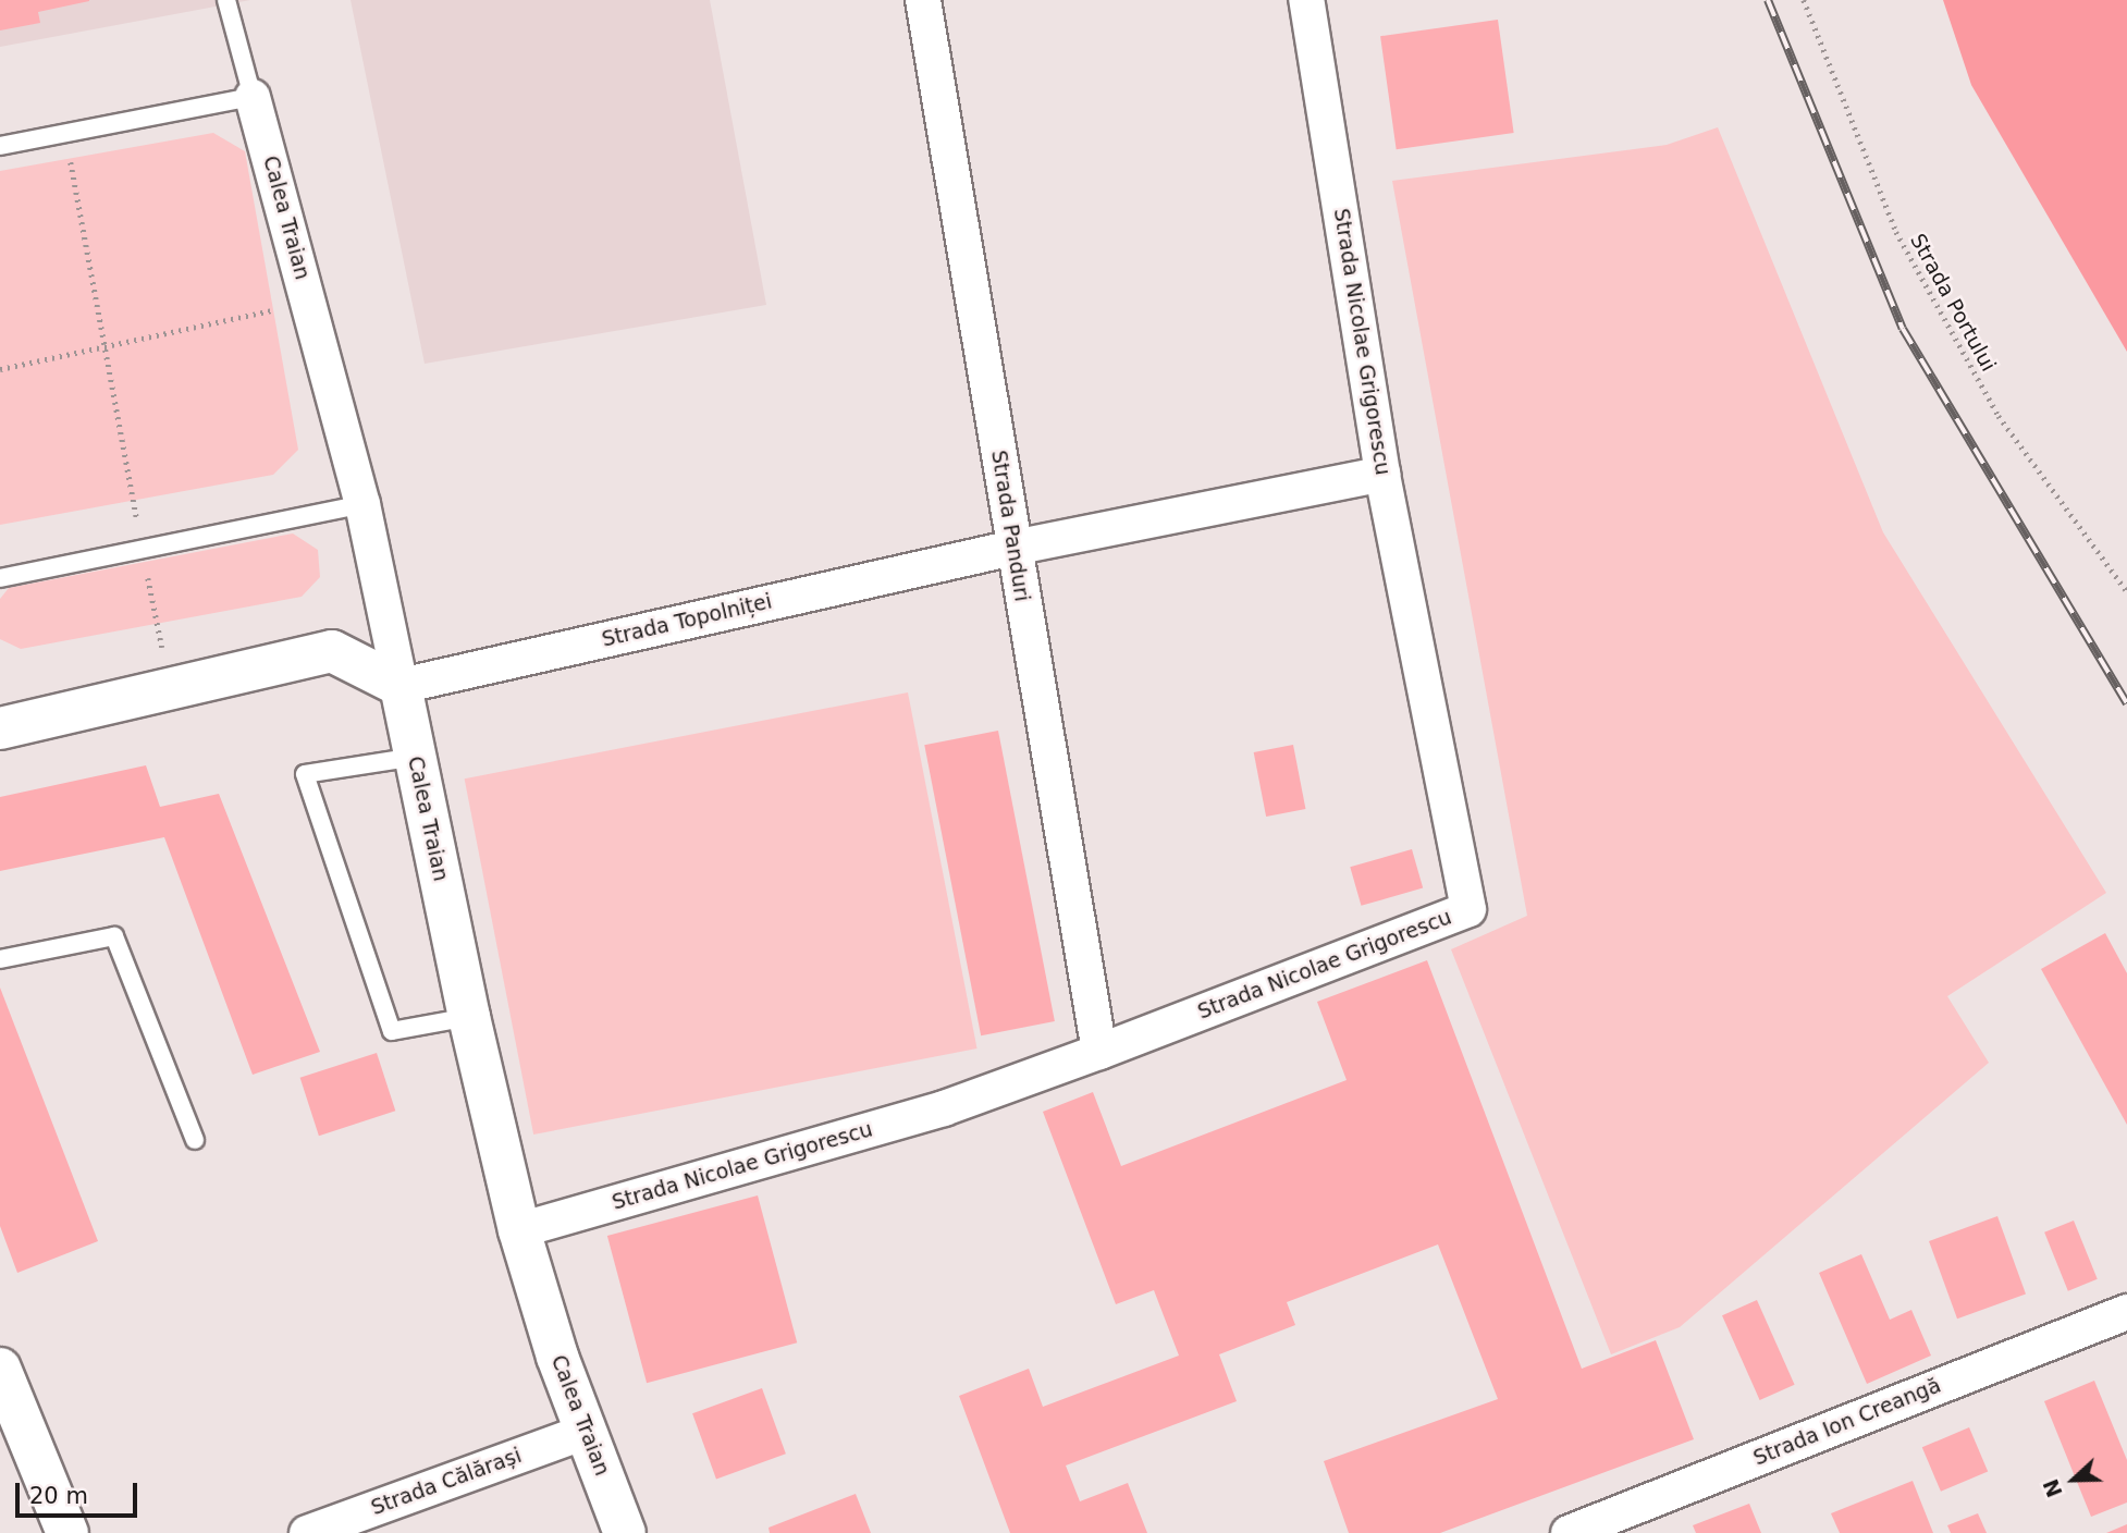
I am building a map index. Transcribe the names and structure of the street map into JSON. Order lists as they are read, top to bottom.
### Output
{
  "streets": {
    "street": [
      "Calea Traian",
      "Strada Nicolae Grigorescu",
      "Strada Panduri",
      "Strada Topolniței",
      "Strada Ion Creangă",
      "Strada Călărași"
    ],
    "path": ["Strada Portului"]
  },
  "crossings": [
    ["Calea Traian", "Strada Nicolae Grigorescu"],
    ["Calea Traian", "Strada Topolniței"],
    ["Calea Traian", "Strada Călărași"],
    ["Strada Nicolae Grigorescu", "Strada Panduri"],
    ["Strada Nicolae Grigorescu", "Strada Topolniței"],
    ["Strada Panduri", "Strada Topolniței"]
  ],
  "scale_bar": "20 m",
  "north": "left"
}
